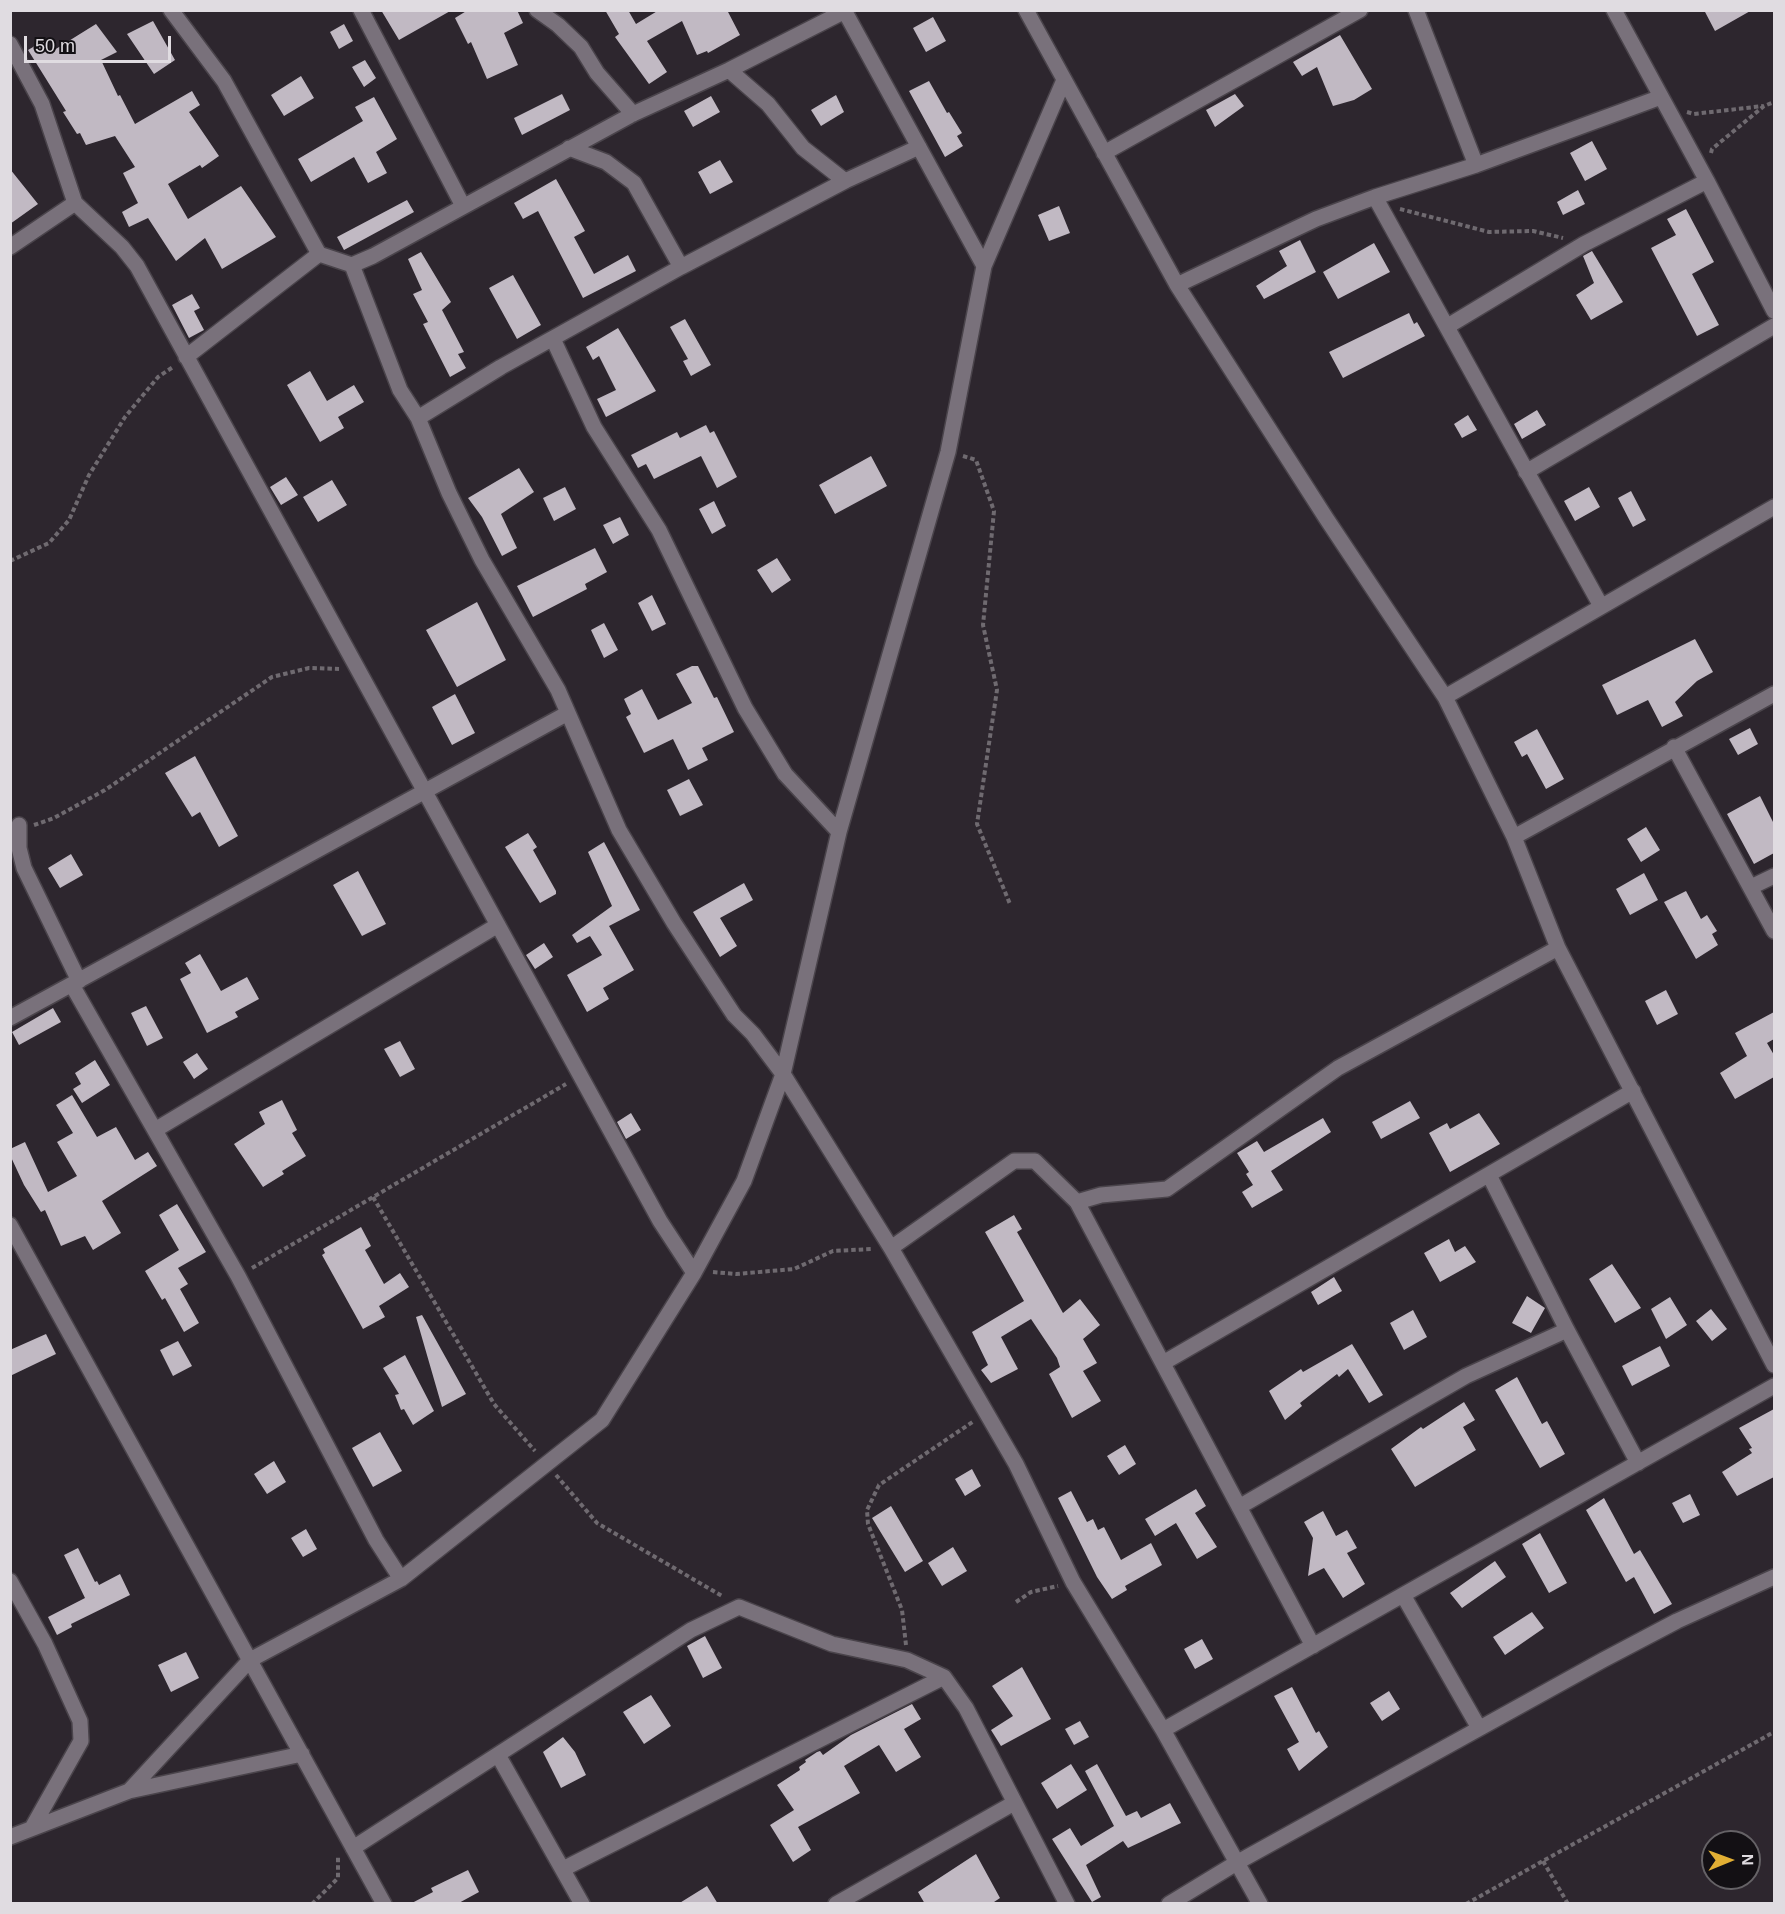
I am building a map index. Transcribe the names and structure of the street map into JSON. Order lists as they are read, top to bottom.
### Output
{
  "scale_bar": "50 m",
  "north": "right"
}
